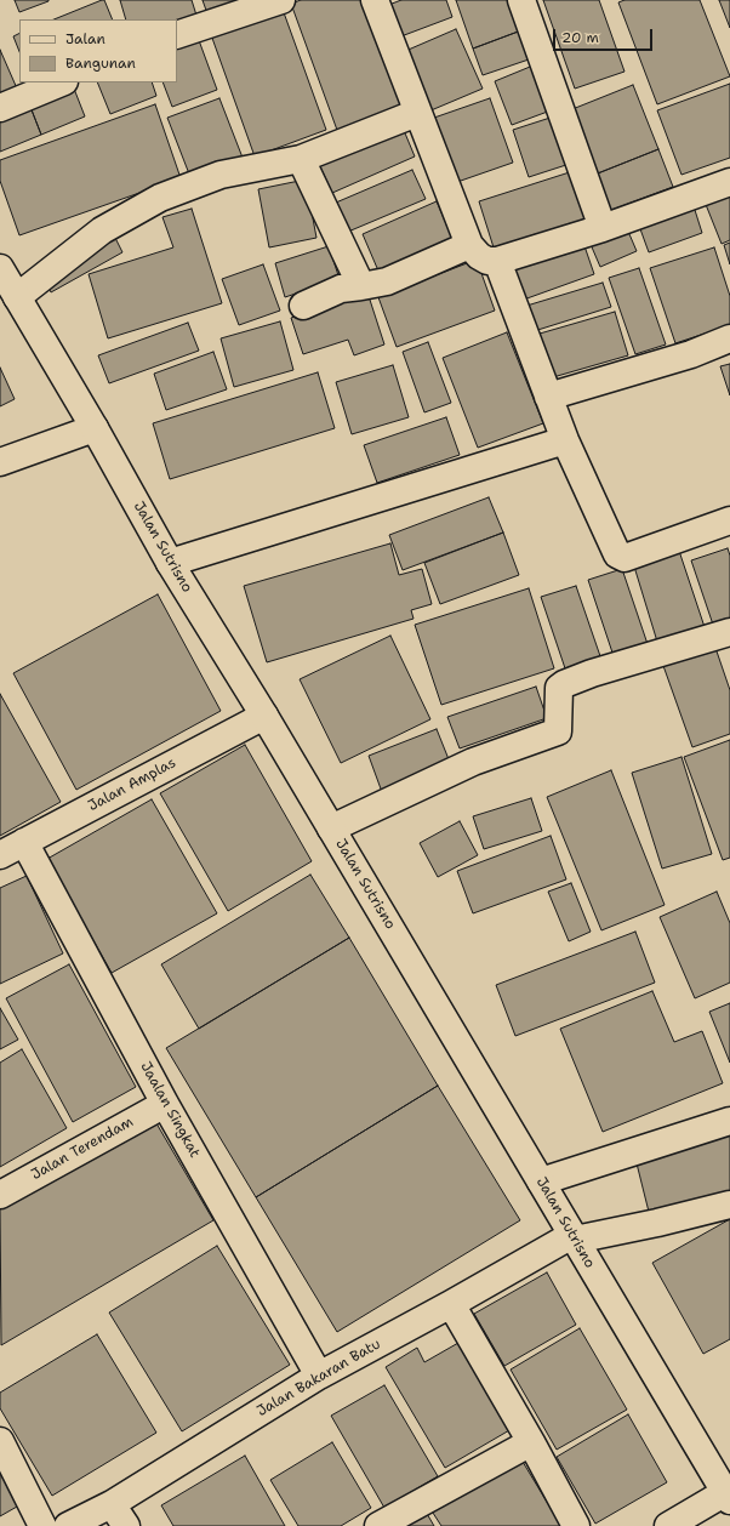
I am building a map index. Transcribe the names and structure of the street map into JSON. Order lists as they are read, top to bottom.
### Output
{
  "streets": {
    "street": [
      "Jalan Sutrisno",
      "Jalan Amplas",
      "Jaalan Singkat",
      "Jalan Terendam",
      "Jalan Bakaran Batu"
    ]
  },
  "crossings": [
    ["Jalan Sutrisno", "Jalan Amplas"],
    ["Jalan Sutrisno", "Jalan Bakaran Batu"],
    ["Jalan Amplas", "Jaalan Singkat"],
    ["Jaalan Singkat", "Jalan Terendam"],
    ["Jaalan Singkat", "Jalan Bakaran Batu"]
  ],
  "legend": ["Jalan", "Bangunan"],
  "scale_bar": "20 m"
}
